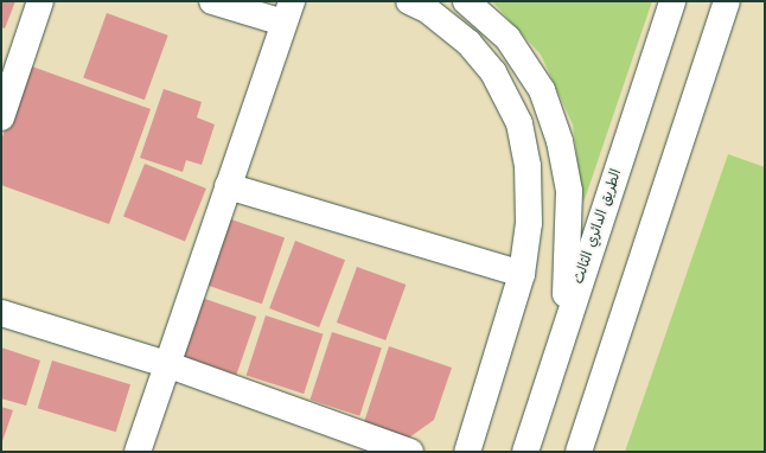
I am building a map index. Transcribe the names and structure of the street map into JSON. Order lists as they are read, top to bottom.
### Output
{
  "streets": {
    "main road": ["الطريق الدائري الثالث"]
  }
}
